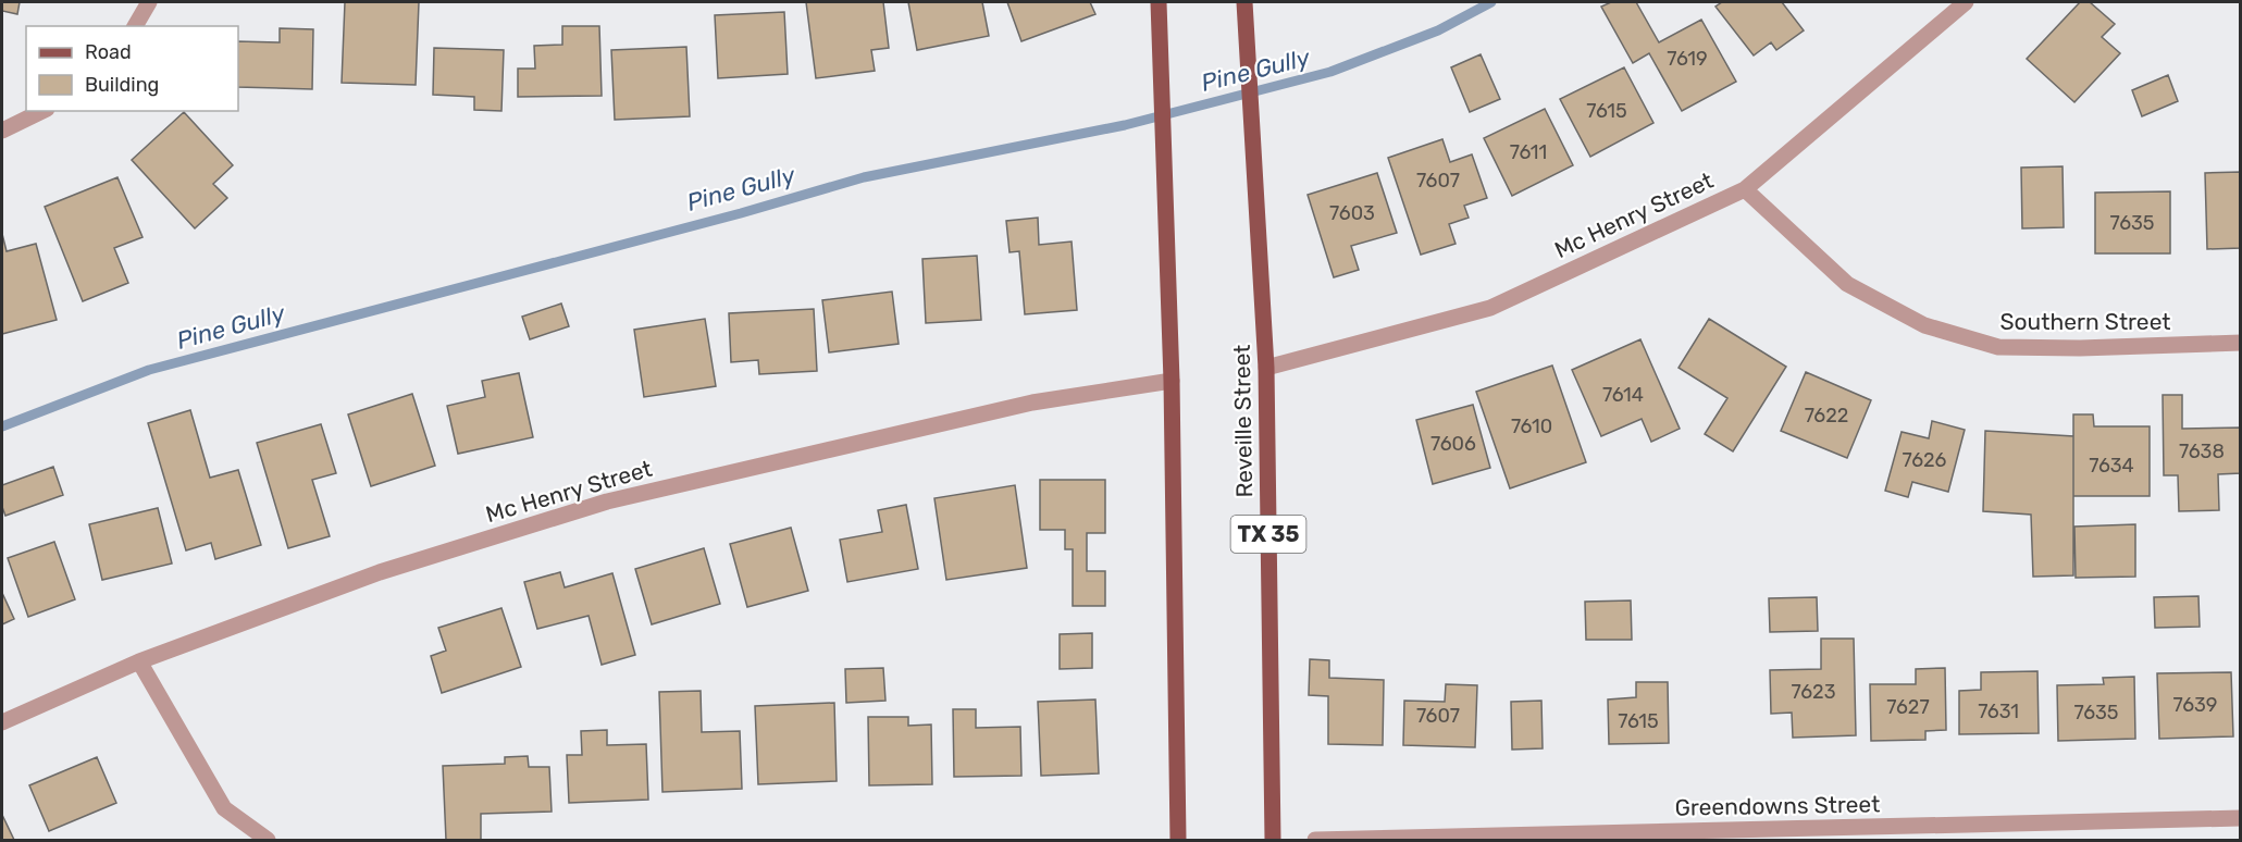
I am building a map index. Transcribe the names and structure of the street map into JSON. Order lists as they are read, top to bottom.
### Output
{
  "streets": {
    "main road": ["Reveille Street", "TX 35"],
    "street": ["Mc Henry Street", "Southern Street", "Greendowns Street"]
  },
  "crossings": [
    ["Mc Henry Street", "Southern Street"],
    ["Mc Henry Street", "Reveille Street"]
  ],
  "water": ["Pine Gully"],
  "house_numbers": [
    "7619",
    "7615",
    "7611",
    "7607",
    "7603",
    "7635",
    "7614",
    "7622",
    "7610",
    "7606",
    "7638",
    "7626",
    "7634",
    "7623",
    "7639",
    "7627",
    "7631",
    "7635",
    "7607",
    "7615"
  ],
  "legend": ["Road", "Building"]
}
